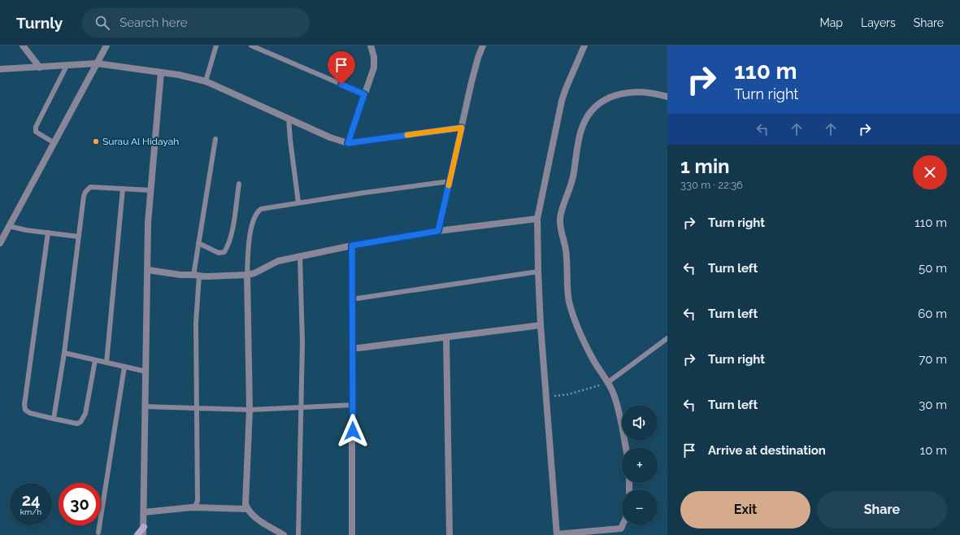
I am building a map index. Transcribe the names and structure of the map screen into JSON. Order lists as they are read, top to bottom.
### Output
{
  "places": ["Surau Al Hidayah"],
  "page": {
    "header": "Turnly",
    "search": "Search here",
    "nav": ["Map", "Layers", "Share"],
    "turn": ["110 m", "Turn right"],
    "heading": ["1 min", "330 m · 22:36"],
    "list": [
      {
        "name": "Turn right",
        "value": "110 m"
      },
      {
        "name": "Turn left",
        "value": "50 m"
      },
      {
        "name": "Turn left",
        "value": "60 m"
      },
      {
        "name": "Turn right",
        "value": "70 m"
      },
      {
        "name": "Turn left",
        "value": "30 m"
      },
      {
        "name": "Arrive at destination",
        "value": "10 m"
      }
    ],
    "map_buttons": ["+", "−"],
    "speed": "24 km/h",
    "limit": "30",
    "buttons": ["Exit", "Share"]
  }
}
